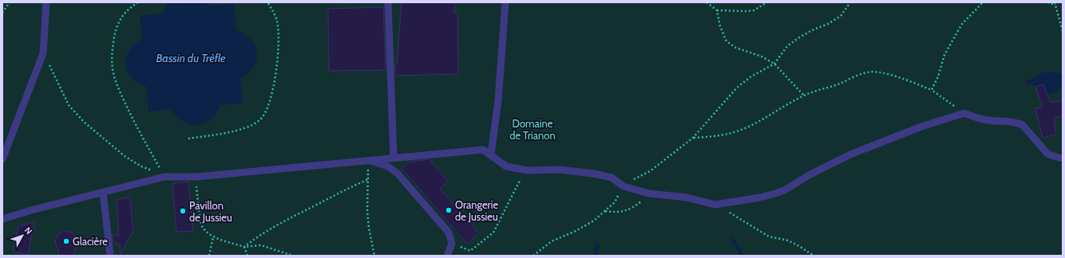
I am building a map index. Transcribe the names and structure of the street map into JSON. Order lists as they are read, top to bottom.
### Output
{
  "water": ["Bassin du Trèfle"],
  "parks": ["Domaine de Trianon"],
  "places": ["Orangerie de Jussieu", "Pavillon de Jussieu", "Glacière"],
  "north": "top right"
}
